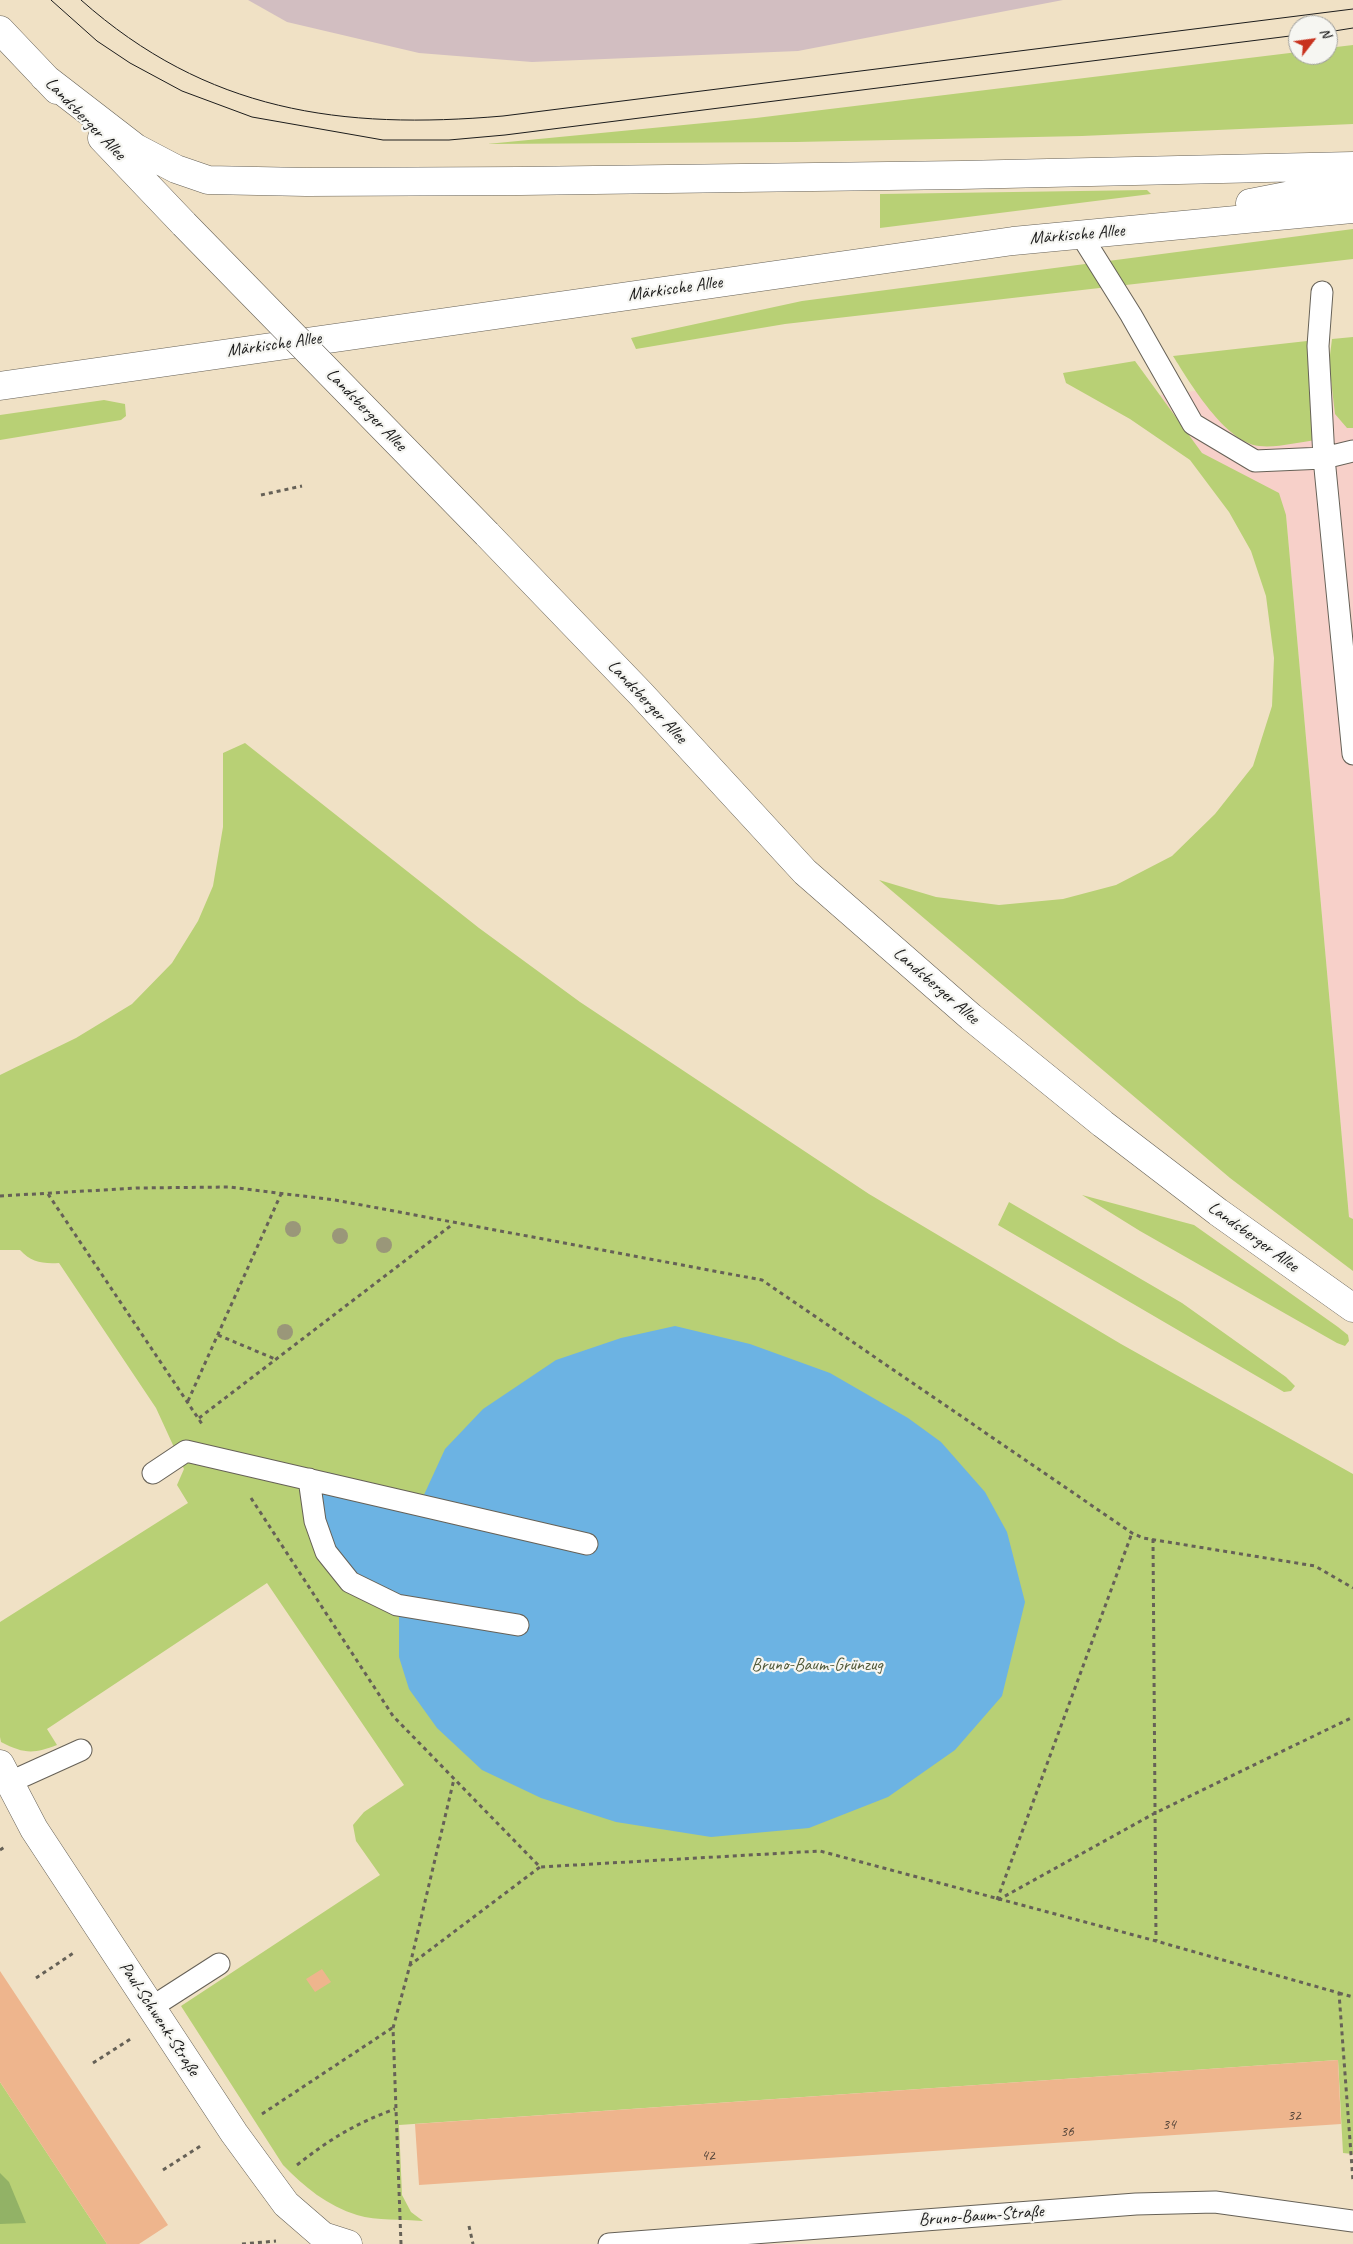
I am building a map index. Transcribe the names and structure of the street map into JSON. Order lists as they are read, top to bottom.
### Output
{
  "streets": {
    "main road": ["Landsberger Allee", "Märkische Allee", "Paul-Schwenk-Straße"],
    "lane": ["Bruno-Baum-Straße"]
  },
  "parks": ["Bruno-Baum-Grünzug"],
  "house_numbers": [
    "32",
    "34",
    "36",
    "42"
  ],
  "north": "top right"
}
